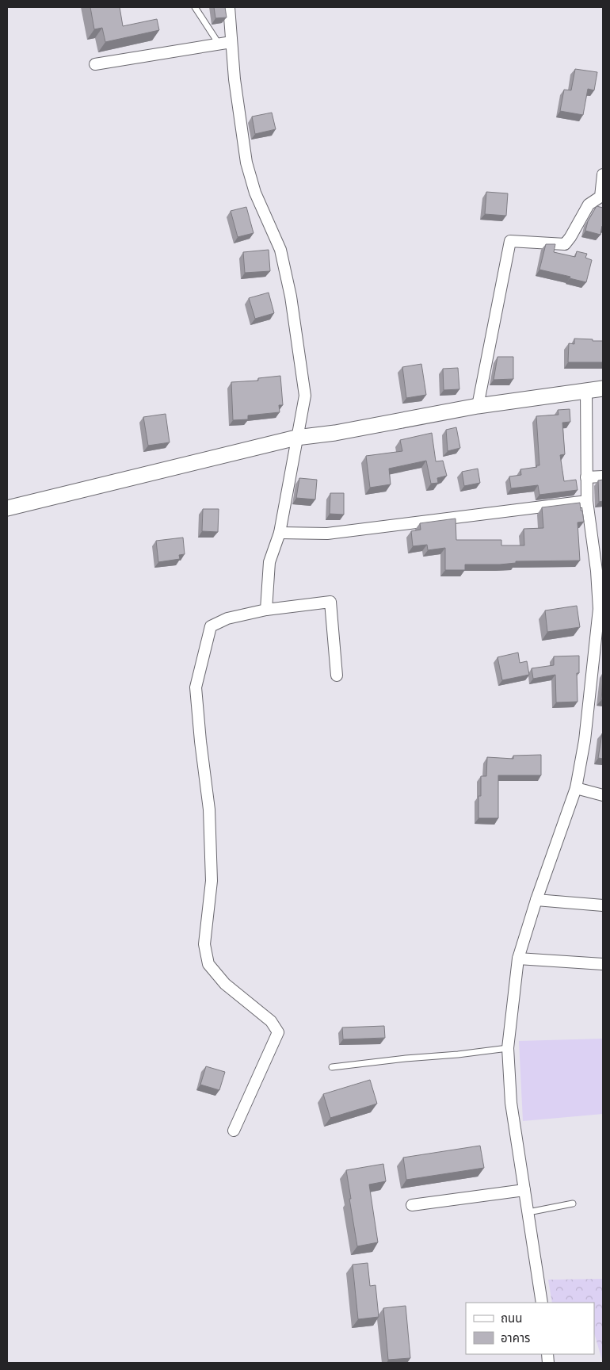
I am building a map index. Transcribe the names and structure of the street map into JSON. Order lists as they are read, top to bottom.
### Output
{
  "legend": ["ถนน", "อาคาร"]
}
